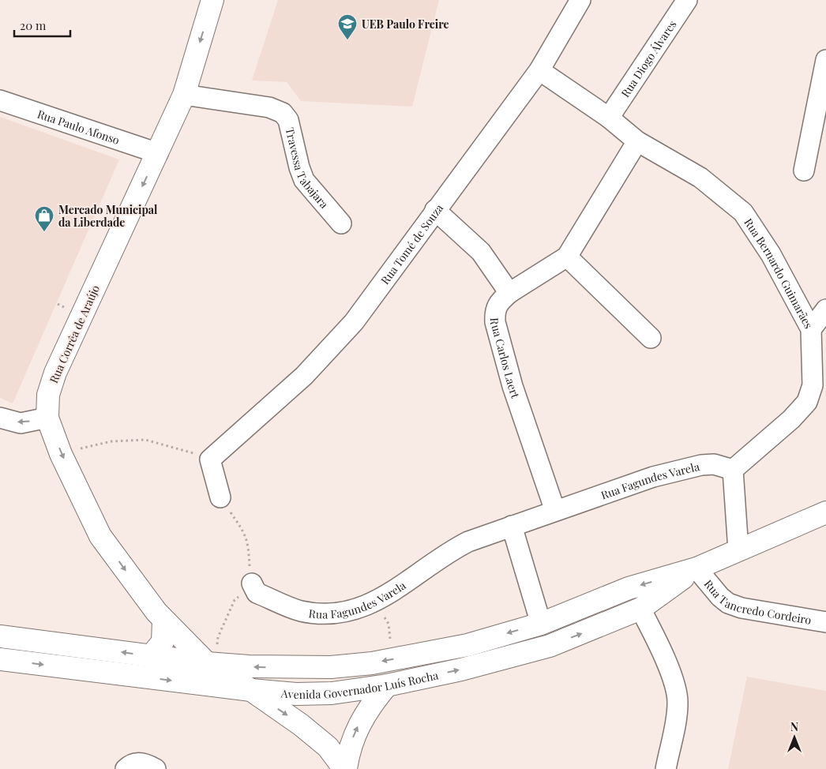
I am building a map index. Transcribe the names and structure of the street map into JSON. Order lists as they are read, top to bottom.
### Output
{
  "streets": {
    "main road": ["Rua Corrêa de Araújo", "Avenida Governador Luís Rocha"],
    "street": [
      "Rua Diogo Álvares",
      "Rua Paulo Afonso",
      "Travessa Tabajara",
      "Rua Tomé de Souza",
      "Rua Bernardo Guimarães",
      "Rua Carlos Laert",
      "Rua Fagundes Varela",
      "Rua Tancredo Cordeiro"
    ]
  },
  "crossings": [
    ["Rua Diogo Álvares", "Rua Bernardo Guimarães"],
    ["Rua Paulo Afonso", "Rua Corrêa de Araújo"],
    ["Travessa Tabajara", "Rua Corrêa de Araújo"],
    ["Rua Tomé de Souza", "Rua Bernardo Guimarães"],
    ["Rua Bernardo Guimarães", "Rua Fagundes Varela"],
    ["Rua Corrêa de Araújo", "Avenida Governador Luís Rocha"],
    ["Rua Carlos Laert", "Rua Fagundes Varela"],
    ["Rua Tancredo Cordeiro", "Avenida Governador Luís Rocha"]
  ],
  "one_way": ["Rua Corrêa de Araújo"],
  "places": {
    "school or university": ["UEB Paulo Freire"],
    "shop": ["Mercado Municipal da Liberdade"]
  },
  "scale_bar": "20 m",
  "north": "top"
}
